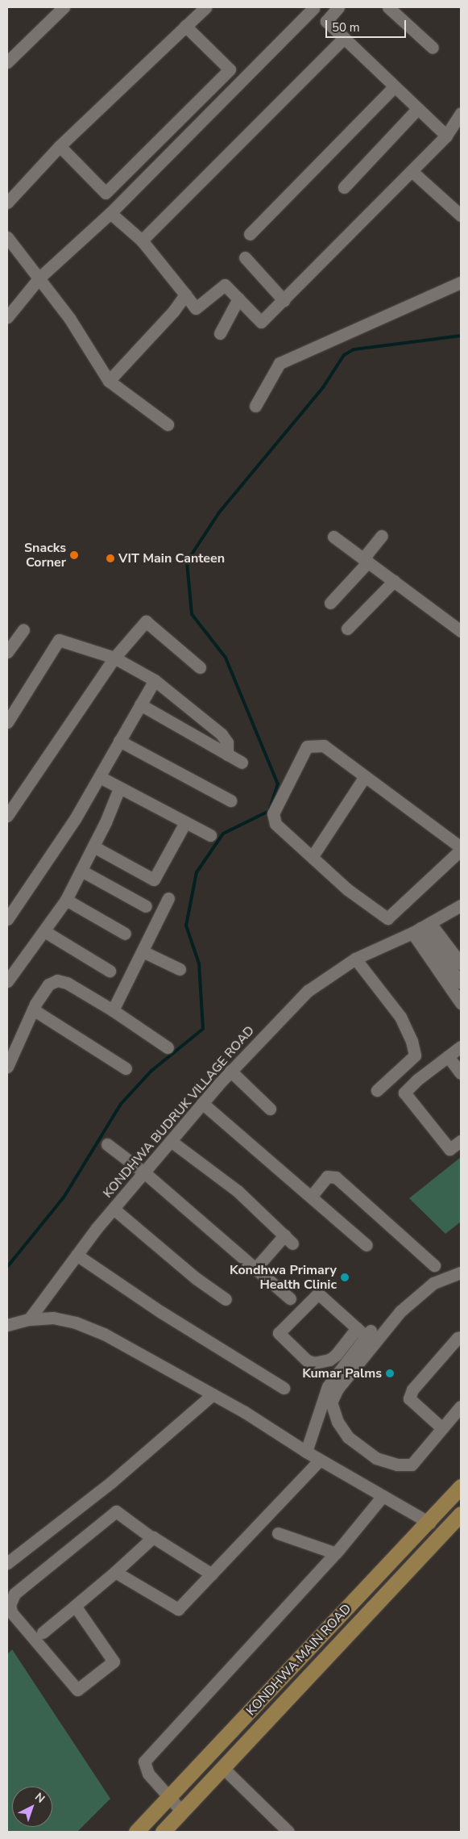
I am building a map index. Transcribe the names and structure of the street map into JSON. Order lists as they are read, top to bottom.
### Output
{
  "streets": {
    "main road": ["KONDHWA MAIN ROAD"],
    "street": ["KONDHWA BUDRUK VILLAGE ROAD"]
  },
  "places": [
    "Snacks Corner",
    "VIT Main Canteen",
    "Kondhwa Primary Health Clinic",
    "Kumar Palms"
  ],
  "scale_bar": "50 m",
  "north": "top right"
}
